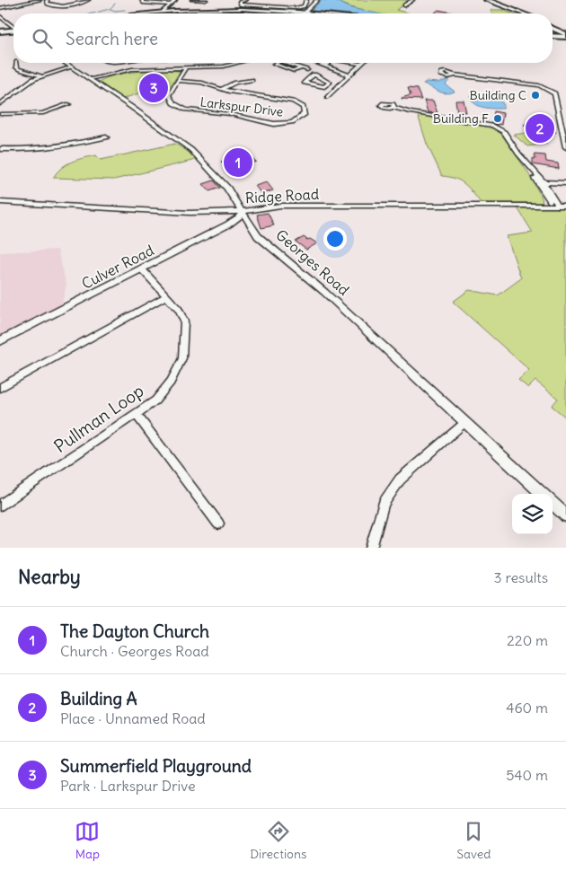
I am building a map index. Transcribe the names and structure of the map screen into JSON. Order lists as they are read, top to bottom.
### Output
{
  "streets": {
    "street": [
      "Larkspur Drive",
      "Ridge Road",
      "Georges Road",
      "Culver Road",
      "Pullman Loop"
    ]
  },
  "crossings": [
    ["Ridge Road", "Georges Road"],
    ["Ridge Road", "Culver Road"],
    ["Georges Road", "Culver Road"],
    ["Culver Road", "Pullman Loop"]
  ],
  "places": ["Building C", "Building F"],
  "page": {
    "search": "Search here",
    "pins": ["3", "2", "1"],
    "heading": ["Nearby", "3 results"],
    "list": [
      {
        "mark": "1",
        "name": "The Dayton Church",
        "note": "Church · Georges Road",
        "value": "220 m"
      },
      {
        "mark": "2",
        "name": "Building A",
        "note": "Place · Unnamed Road",
        "value": "460 m"
      },
      {
        "mark": "3",
        "name": "Summerfield Playground",
        "note": "Park · Larkspur Drive",
        "value": "540 m"
      }
    ],
    "nav": ["Map", "Directions", "Saved"]
  }
}
